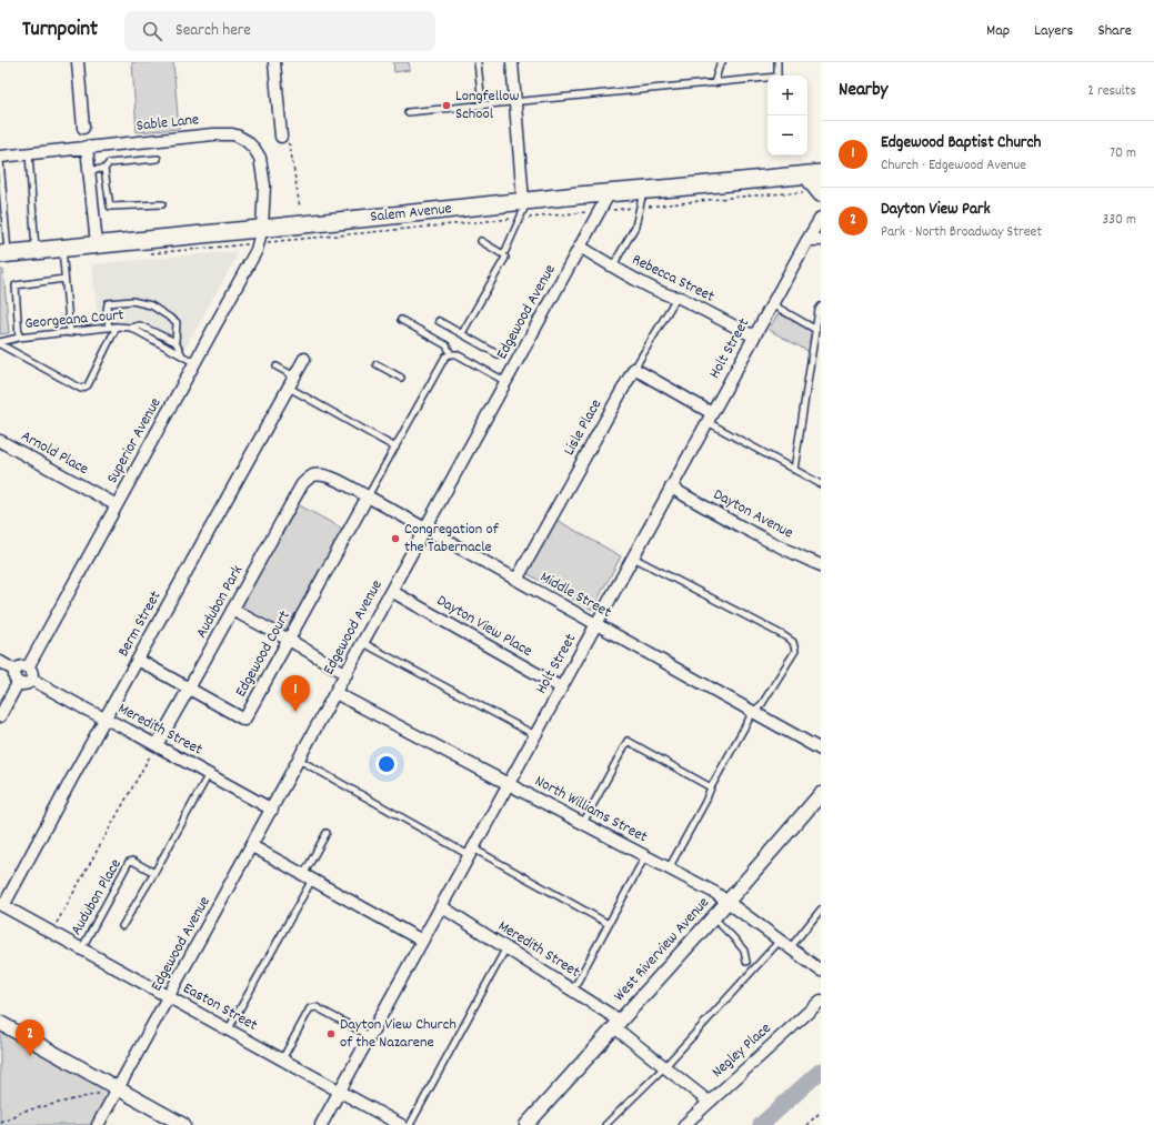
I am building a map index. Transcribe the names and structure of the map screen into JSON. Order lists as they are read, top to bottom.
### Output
{
  "streets": {
    "main road": ["Salem Avenue"],
    "street": [
      "Sable Lane",
      "Rebecca Street",
      "Edgewood Avenue",
      "Holt Street",
      "Lisle Place",
      "Superior Avenue",
      "Arnold Place",
      "Dayton Avenue",
      "Middle Street",
      "Audubon Park",
      "Berm Street",
      "Dayton View Place",
      "Edgewood Court",
      "Meredith Street",
      "North Williams Street",
      "West Riverview Avenue",
      "Easton Street",
      "Negley Place"
    ],
    "lane": ["Georgeana Court", "Audubon Place"]
  },
  "crossings": [
    ["Sable Lane", "Salem Avenue"],
    ["Sable Lane", "Superior Avenue"],
    ["Salem Avenue", "Edgewood Avenue"],
    ["Salem Avenue", "Superior Avenue"],
    ["Rebecca Street", "Edgewood Avenue"],
    ["Rebecca Street", "Holt Street"],
    ["Edgewood Avenue", "Middle Street"],
    ["Edgewood Avenue", "Dayton View Place"],
    ["Edgewood Avenue", "Meredith Street"],
    ["Edgewood Avenue", "North Williams Street"],
    ["Edgewood Avenue", "Easton Street"],
    ["Georgeana Court", "Superior Avenue"],
    ["Holt Street", "Dayton Avenue"],
    ["Holt Street", "Middle Street"],
    ["Holt Street", "Dayton View Place"],
    ["Holt Street", "Meredith Street"],
    ["Holt Street", "North Williams Street"],
    ["Holt Street", "Easton Street"],
    ["Lisle Place", "Middle Street"],
    ["Superior Avenue", "Arnold Place"],
    ["Superior Avenue", "Meredith Street"],
    ["Middle Street", "Audubon Park"],
    ["Middle Street", "Edgewood Court"],
    ["Audubon Park", "Edgewood Court"],
    ["Audubon Park", "Meredith Street"],
    ["Berm Street", "Edgewood Court"],
    ["Berm Street", "Meredith Street"],
    ["Berm Street", "Easton Street"],
    ["Meredith Street", "West Riverview Avenue"],
    ["Meredith Street", "Negley Place"],
    ["North Williams Street", "West Riverview Avenue"],
    ["Audubon Place", "Easton Street"]
  ],
  "places": ["Longfellow School", "Congregation of the Tabernacle", "Dayton View Church of the Nazarene"],
  "page": {
    "header": "Turnpoint",
    "search": "Search here",
    "nav": ["Map", "Layers", "Share"],
    "heading": ["Nearby", "2 results"],
    "map_buttons": ["+", "−"],
    "list": [
      {
        "mark": "1",
        "name": "Edgewood Baptist Church",
        "note": "Church · Edgewood Avenue",
        "value": "70 m"
      },
      {
        "mark": "2",
        "name": "Dayton View Park",
        "note": "Park · North Broadway Street",
        "value": "330 m"
      }
    ],
    "pins": ["1", "2"]
  }
}
